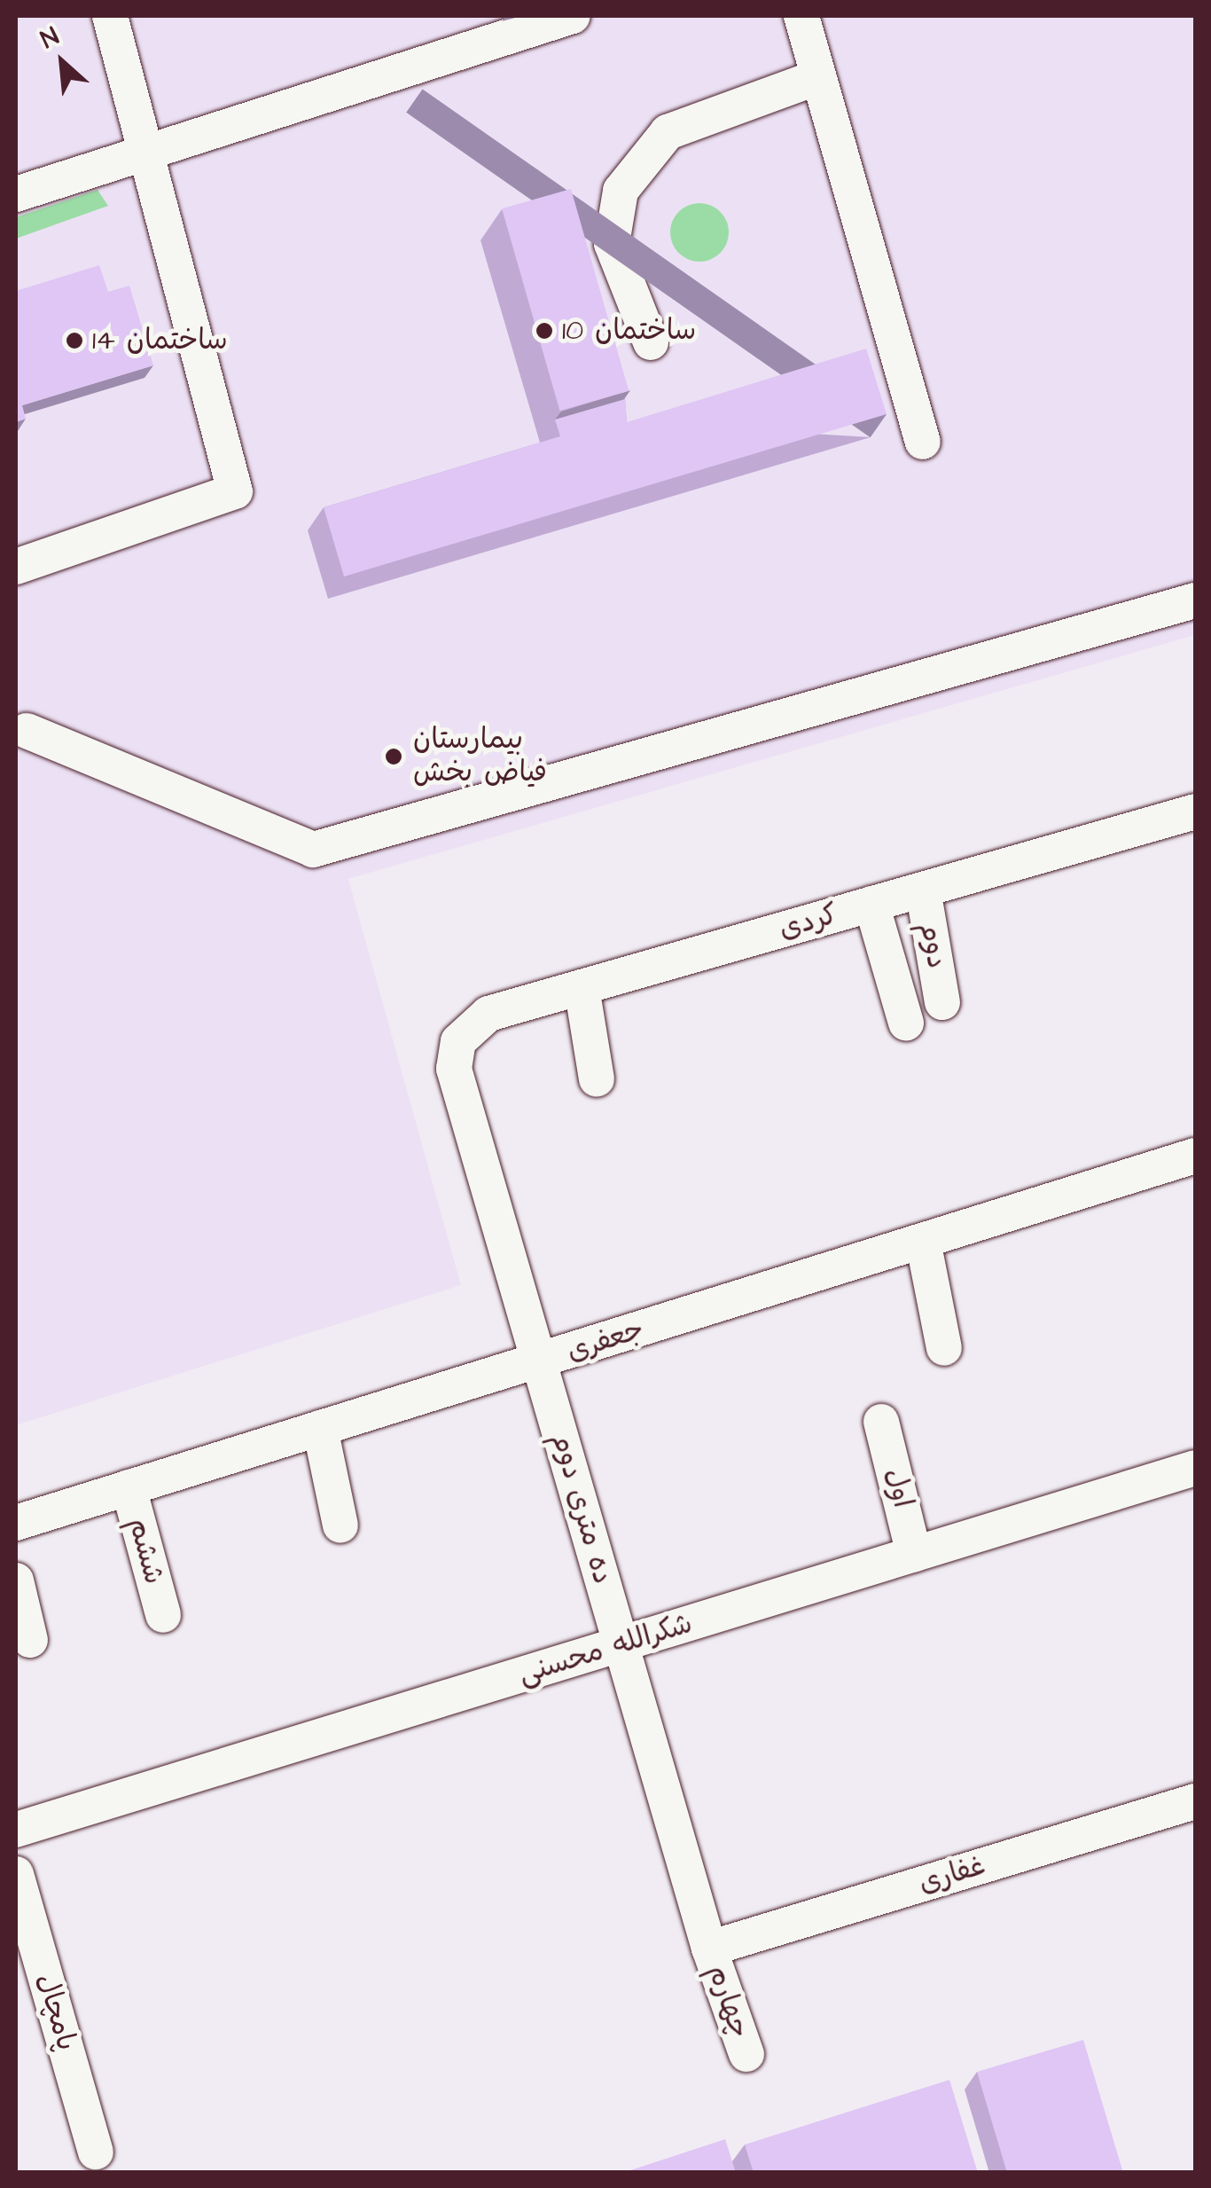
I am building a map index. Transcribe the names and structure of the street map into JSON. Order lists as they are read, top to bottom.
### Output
{
  "streets": {
    "street": [
      "کردی",
      "دوم",
      "جعفری",
      "اول",
      "ده متری دوم",
      "ششم",
      "شکرالله محسنی",
      "غفاری",
      "چهارم",
      "پامچال"
    ]
  },
  "crossings": [
    ["کردی", "دوم"],
    ["کردی", "ده متری دوم"],
    ["جعفری", "ده متری دوم"],
    ["جعفری", "ششم"],
    ["اول", "شکرالله محسنی"],
    ["ده متری دوم", "شکرالله محسنی"],
    ["ده متری دوم", "غفاری"],
    ["ده متری دوم", "چهارم"],
    ["غفاری", "چهارم"]
  ],
  "places": ["ساختمان 10", "ساختمان 14", "بیمارستان فیاض بخش"],
  "north": "top left"
}
